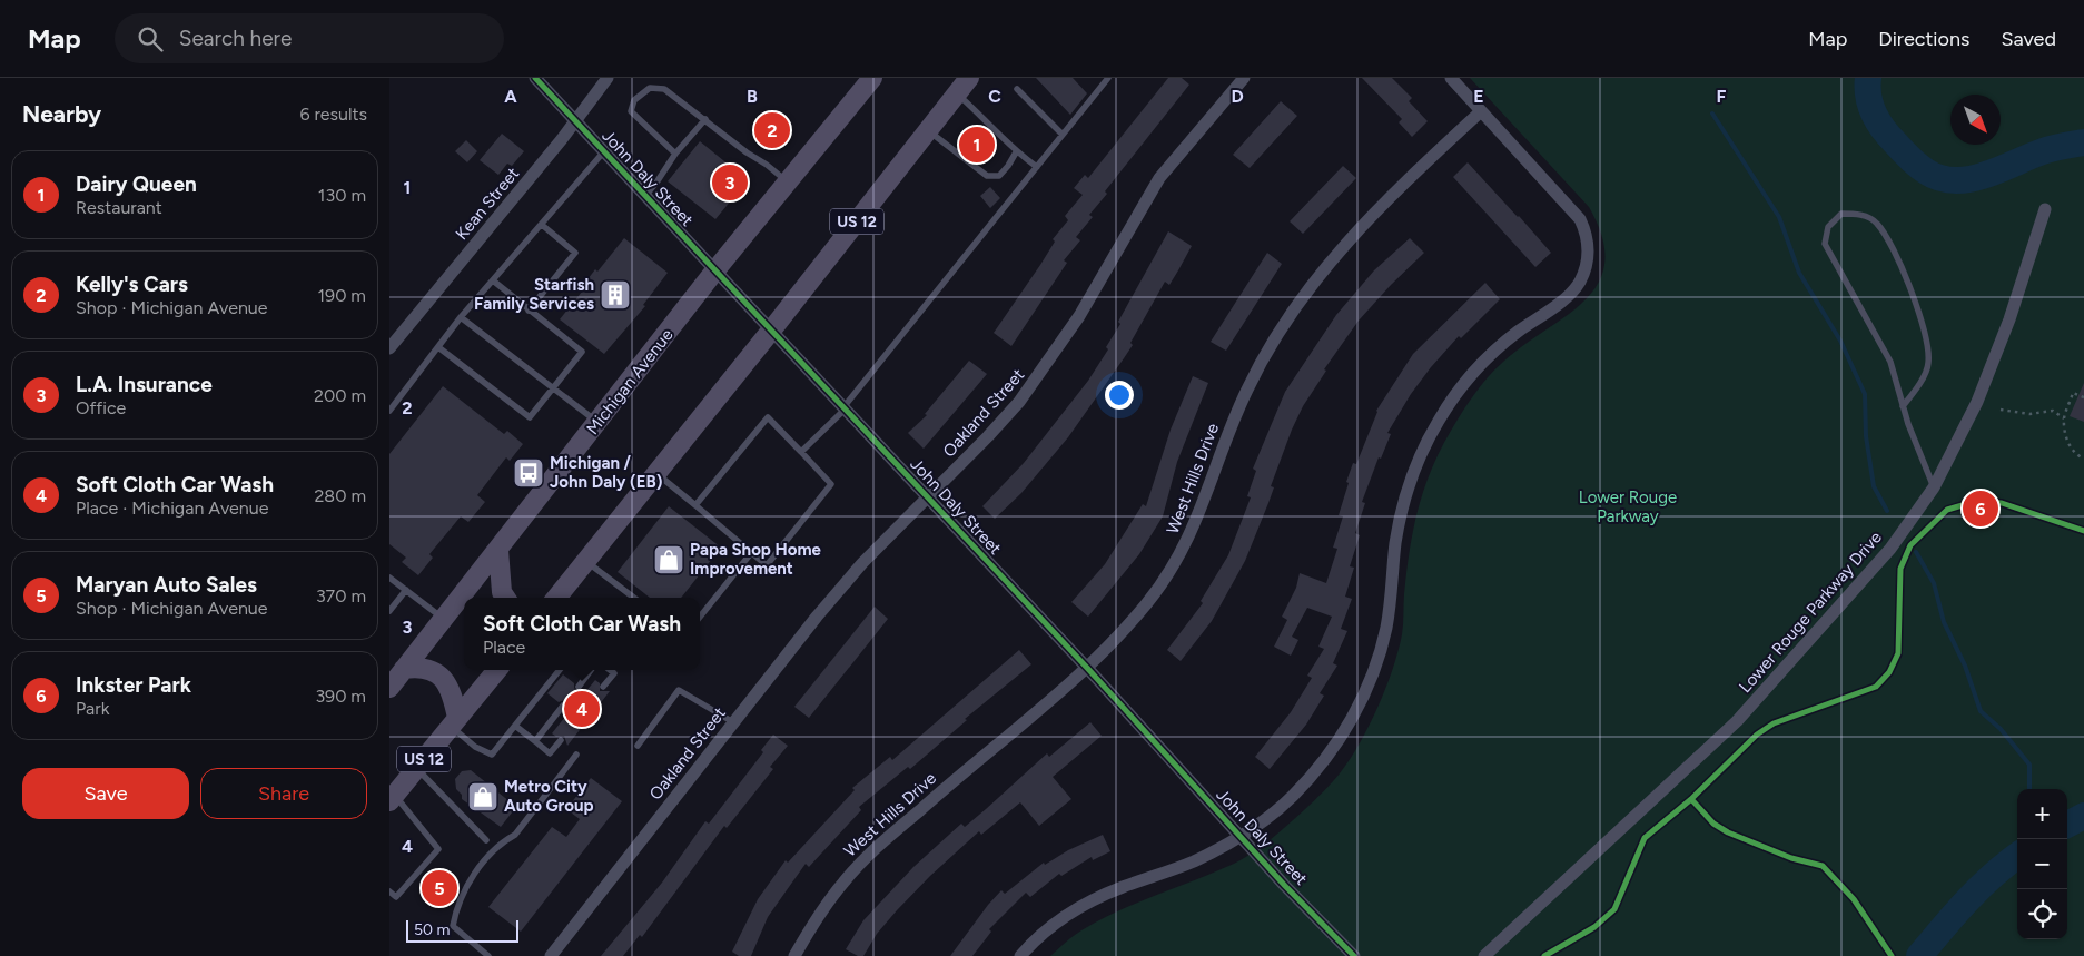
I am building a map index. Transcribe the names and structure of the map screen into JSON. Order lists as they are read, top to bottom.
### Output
{
  "streets": {
    "main road": ["US 12", "Michigan Avenue"],
    "street": [
      "John Daly Street",
      "Kean Street",
      "Oakland Street",
      "West Hills Drive",
      "Lower Rouge Parkway Drive"
    ]
  },
  "crossings": [
    ["John Daly Street", "Kean Street"],
    ["John Daly Street", "US 12"],
    ["John Daly Street", "Michigan Avenue"],
    ["John Daly Street", "Oakland Street"],
    ["John Daly Street", "West Hills Drive"]
  ],
  "parks": ["Lower Rouge Parkway"],
  "places": {
    "building": ["Starfish Family Services"],
    "bus stop": ["Michigan / John Daly (EB)"],
    "shop": ["Papa Shop Home Improvement", "Metro City Auto Group"]
  },
  "scale_bar": "50 m",
  "north": "bottom right",
  "page": {
    "header": "Map",
    "search": "Search here",
    "nav": ["Map", "Directions", "Saved"],
    "heading": ["Nearby", "6 results"],
    "pins": [
      "2",
      "1",
      "3",
      "6",
      "4",
      "5"
    ],
    "list": [
      {
        "mark": "1",
        "name": "Dairy Queen",
        "note": "Restaurant",
        "value": "130 m"
      },
      {
        "mark": "2",
        "name": "Kelly's Cars",
        "note": "Shop · Michigan Avenue",
        "value": "190 m"
      },
      {
        "mark": "3",
        "name": "L.A. Insurance",
        "note": "Office",
        "value": "200 m"
      },
      {
        "mark": "4",
        "name": "Soft Cloth Car Wash",
        "note": "Place · Michigan Avenue",
        "value": "280 m"
      },
      {
        "mark": "5",
        "name": "Maryan Auto Sales",
        "note": "Shop · Michigan Avenue",
        "value": "370 m"
      },
      {
        "mark": "6",
        "name": "Inkster Park",
        "note": "Park",
        "value": "390 m"
      }
    ],
    "popup": ["Soft Cloth Car Wash", "Place"],
    "buttons": ["Save", "Share"],
    "map_buttons": ["+", "−"],
    "scale": "50 m"
  },
  "grid": {
    "columns": [
      "A",
      "B",
      "C",
      "D",
      "E",
      "F"
    ],
    "rows": [
      "1",
      "2",
      "3",
      "4"
    ]
  }
}
